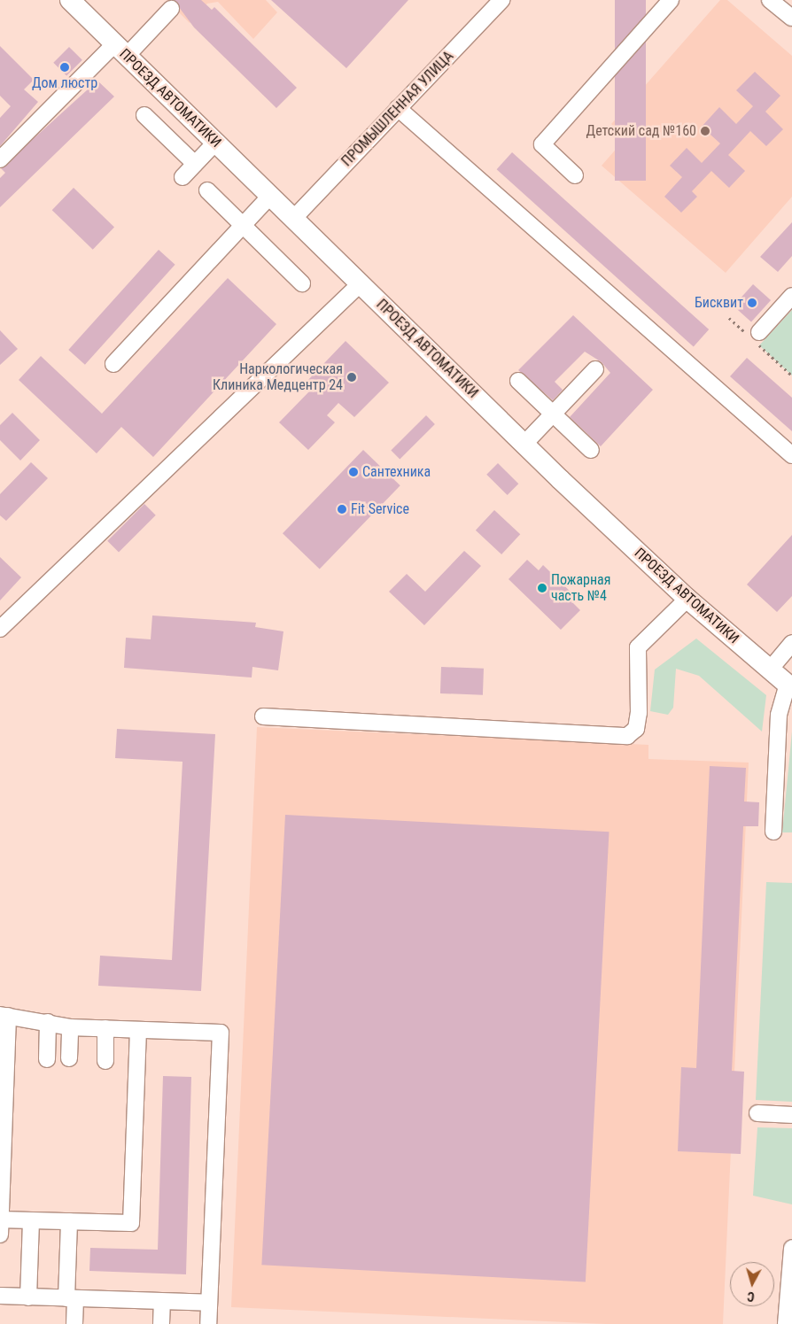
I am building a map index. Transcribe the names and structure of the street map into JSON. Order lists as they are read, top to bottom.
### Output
{
  "streets": {
    "main road": ["ПРОЕЗД АВТОМАТИКИ"],
    "street": ["ПРОМЫШЛЕННАЯ УЛИЦА"]
  },
  "crossings": [
    ["ПРОЕЗД АВТОМАТИКИ", "ПРОМЫШЛЕННАЯ УЛИЦА"]
  ],
  "places": [
    "Дом люстр",
    "Детский сад №160",
    "Бисквит",
    "Наркологическая Клиника Медцентр 24",
    "Сантехника",
    "Fit Service",
    "Пожарная часть №4"
  ],
  "north": "bottom"
}
